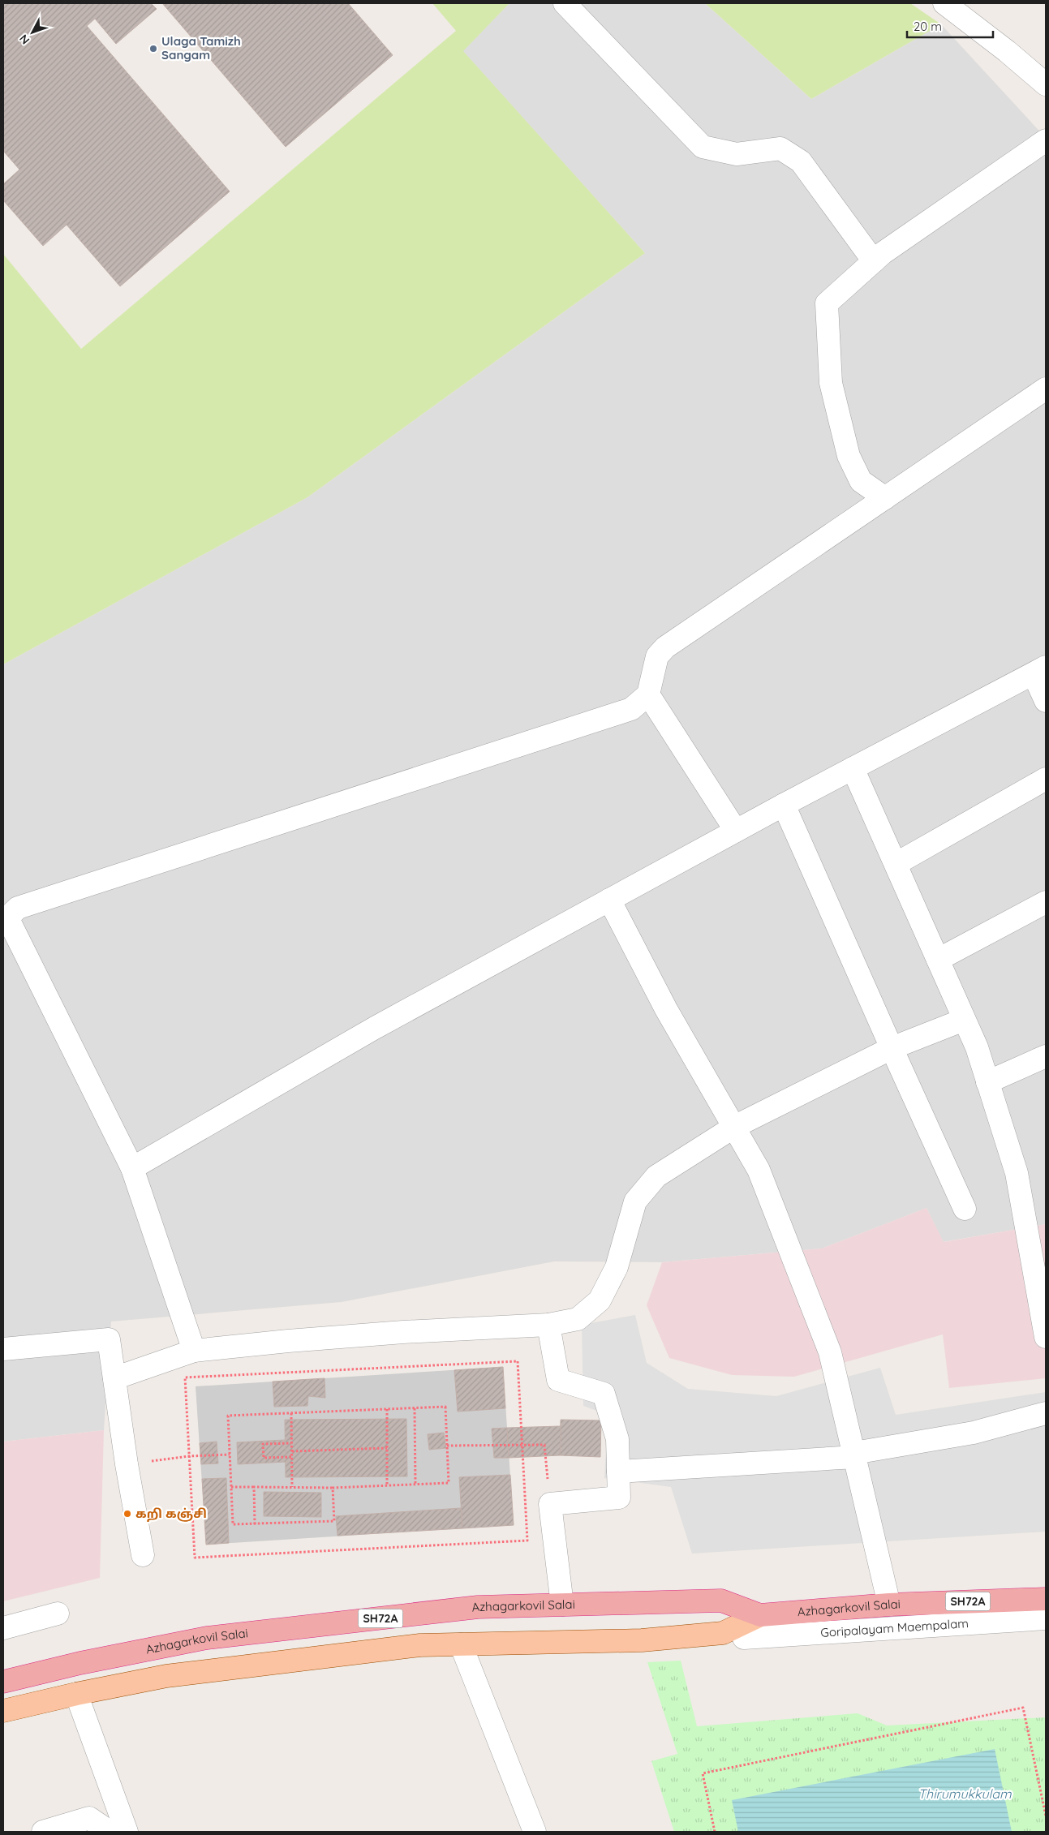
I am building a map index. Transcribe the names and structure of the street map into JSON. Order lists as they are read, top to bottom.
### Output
{
  "streets": {
    "highway": ["SH72A", "Azhagarkovil Salai"],
    "street": ["Goripalayam Maempalam"]
  },
  "water": ["Thirumukkulam"],
  "places": ["Ulaga Tamizh Sangam", "கறி கஞ்சி"],
  "scale_bar": "20 m",
  "north": "bottom left"
}
